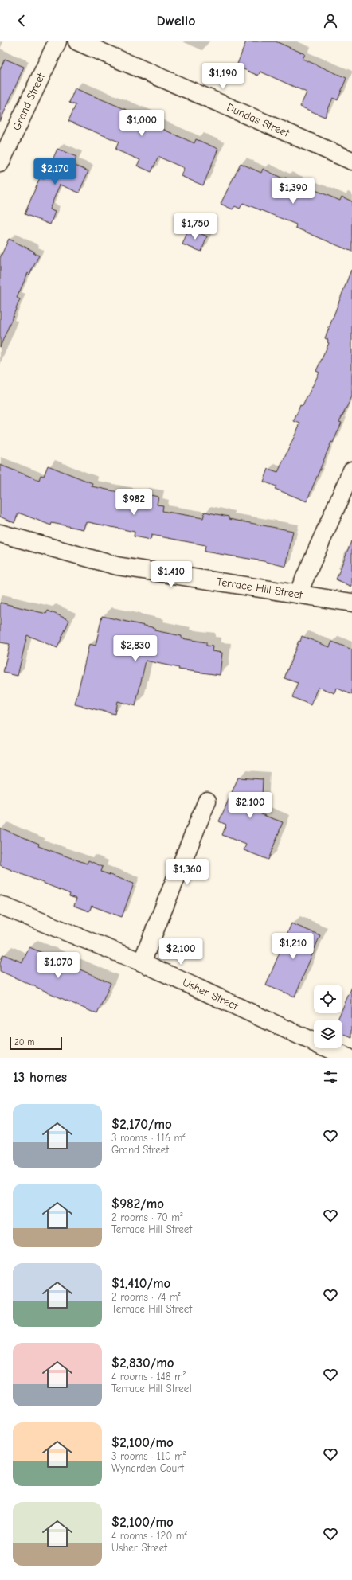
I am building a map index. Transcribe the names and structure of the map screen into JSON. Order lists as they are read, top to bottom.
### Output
{
  "streets": {
    "street": [
      "Grand Street",
      "Dundas Street",
      "Terrace Hill Street",
      "Usher Street"
    ]
  },
  "scale_bar": "20 m",
  "page": {
    "header": "Dwello",
    "price": [
      "$1,190",
      "$1,000",
      "$2,170",
      "$1,390",
      "$1,750",
      "$982",
      "$1,410",
      "$2,830",
      "$2,100",
      "$1,360",
      "$1,210",
      "$2,100",
      "$1,070"
    ],
    "scale": "20 m",
    "heading": "13 homes",
    "list": [
      {
        "name": "$2,170/mo",
        "note": "3 rooms · 116 m² · Grand Street"
      },
      {
        "name": "$982/mo",
        "note": "2 rooms · 70 m² · Terrace Hill Street"
      },
      {
        "name": "$1,410/mo",
        "note": "2 rooms · 74 m² · Terrace Hill Street"
      },
      {
        "name": "$2,830/mo",
        "note": "4 rooms · 148 m² · Terrace Hill Street"
      },
      {
        "name": "$2,100/mo",
        "note": "3 rooms · 110 m² · Wynarden Court"
      },
      {
        "name": "$2,100/mo",
        "note": "4 rooms · 120 m² · Usher Street"
      }
    ]
  }
}
